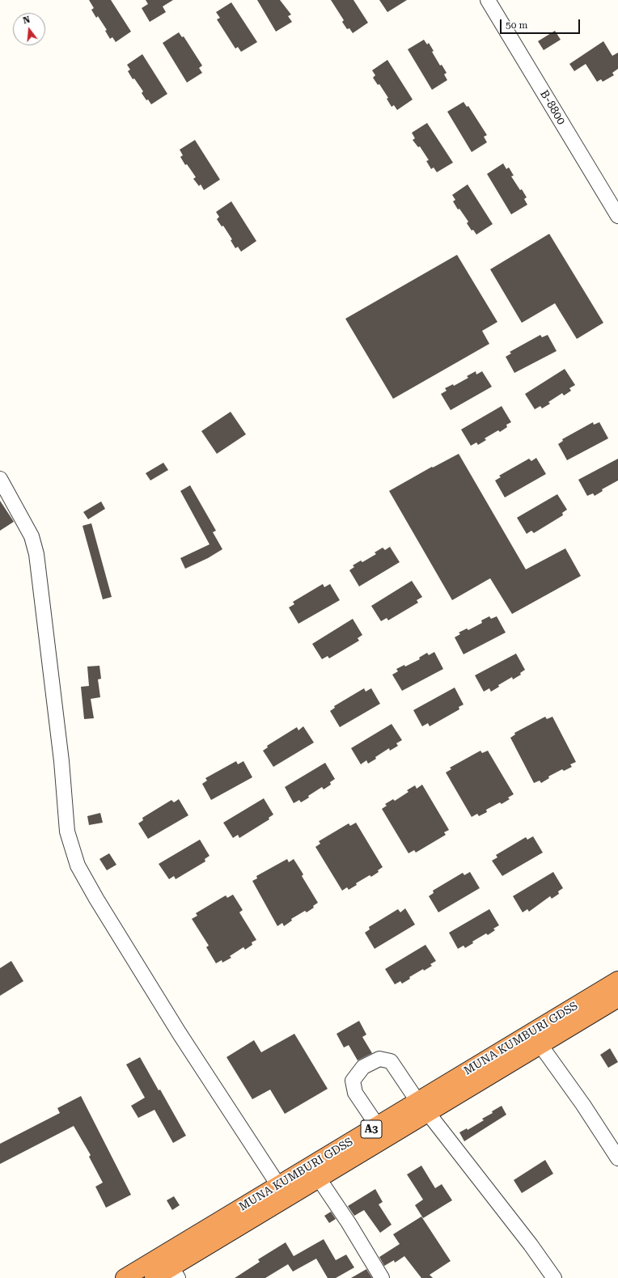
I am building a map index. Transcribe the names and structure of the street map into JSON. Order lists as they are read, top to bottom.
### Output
{
  "streets": {
    "highway": ["MUNA KUMBURI GDSS", "A3"],
    "street": ["B-8800"]
  },
  "scale_bar": "50 m",
  "north": "top"
}
